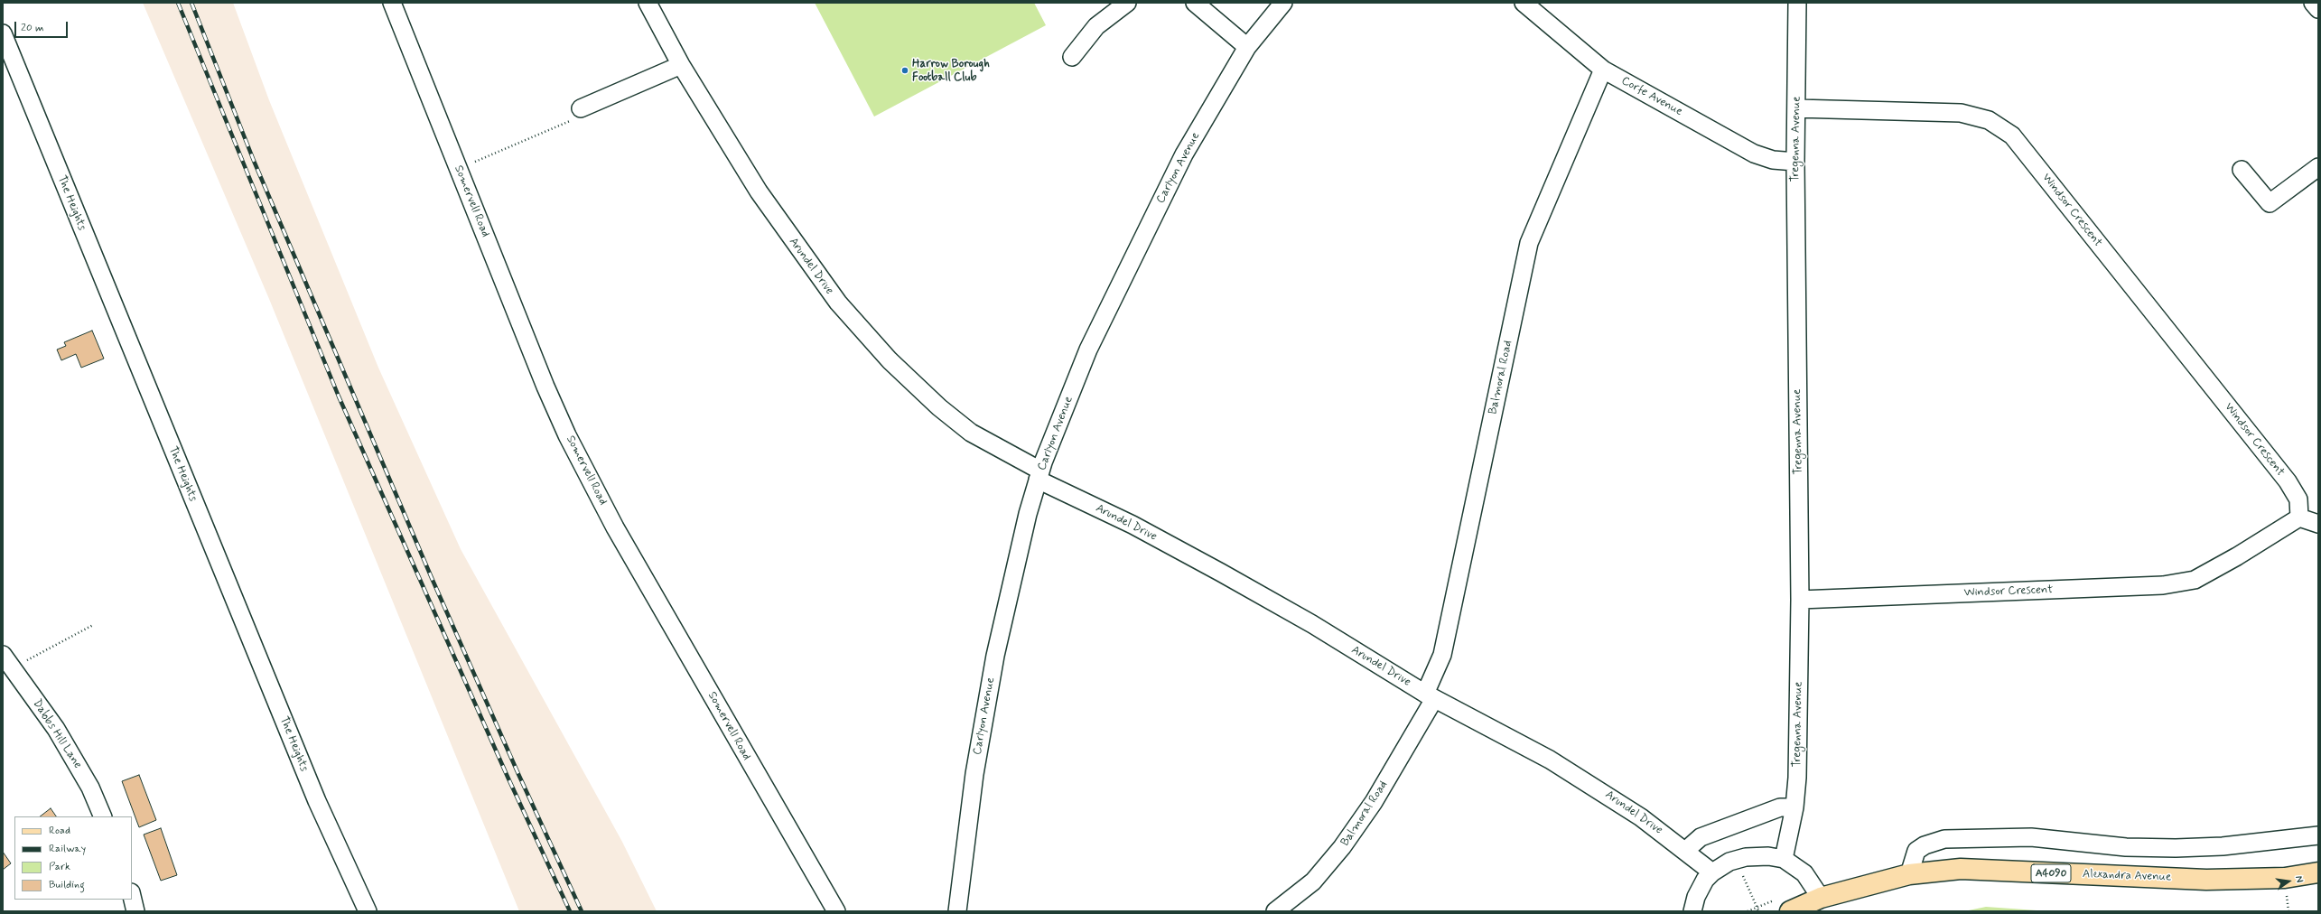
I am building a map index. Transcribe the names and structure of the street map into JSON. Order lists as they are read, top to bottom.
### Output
{
  "streets": {
    "main road": ["A4090", "Alexandra Avenue"],
    "street": [
      "Corfe Avenue",
      "Tregenna Avenue",
      "Carlyon Avenue",
      "Somervell Road",
      "The Heights",
      "Windsor Crescent",
      "Arundel Drive",
      "Balmoral Road",
      "Dabbs Hill Lane"
    ]
  },
  "crossings": [
    ["Corfe Avenue", "Tregenna Avenue"],
    ["Corfe Avenue", "Balmoral Road"],
    ["Tregenna Avenue", "Windsor Crescent"],
    ["Carlyon Avenue", "Arundel Drive"],
    ["Arundel Drive", "Balmoral Road"]
  ],
  "places": ["Harrow Borough Football Club"],
  "legend": [
    "Road",
    "Railway",
    "Park",
    "Building"
  ],
  "scale_bar": "20 m",
  "north": "right"
}
